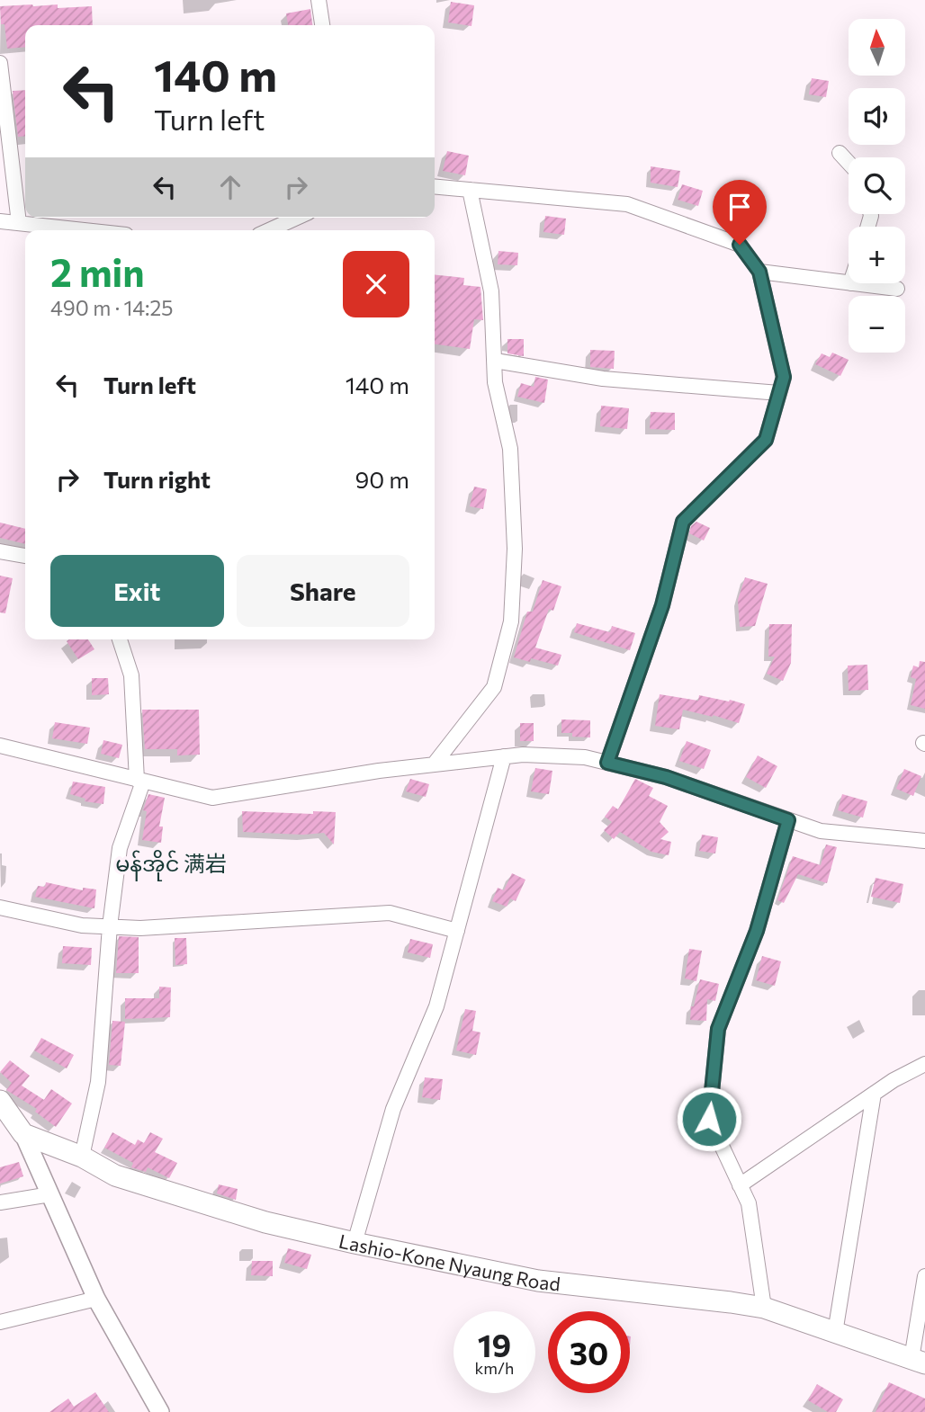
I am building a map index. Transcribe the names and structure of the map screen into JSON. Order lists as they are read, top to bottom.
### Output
{
  "streets": {
    "main road": ["Lashio-Kone Nyaung Road"]
  },
  "districts": ["မန်အိုင် 满岩"],
  "north": "top",
  "page": {
    "map_buttons": ["+", "−"],
    "turn": ["140 m", "Turn left"],
    "heading": ["2 min", "490 m · 14:25"],
    "list": [
      {
        "name": "Turn left",
        "value": "140 m"
      },
      {
        "name": "Turn right",
        "value": "90 m"
      }
    ],
    "buttons": ["Exit", "Share"],
    "speed": "19 km/h",
    "limit": "30"
  }
}
